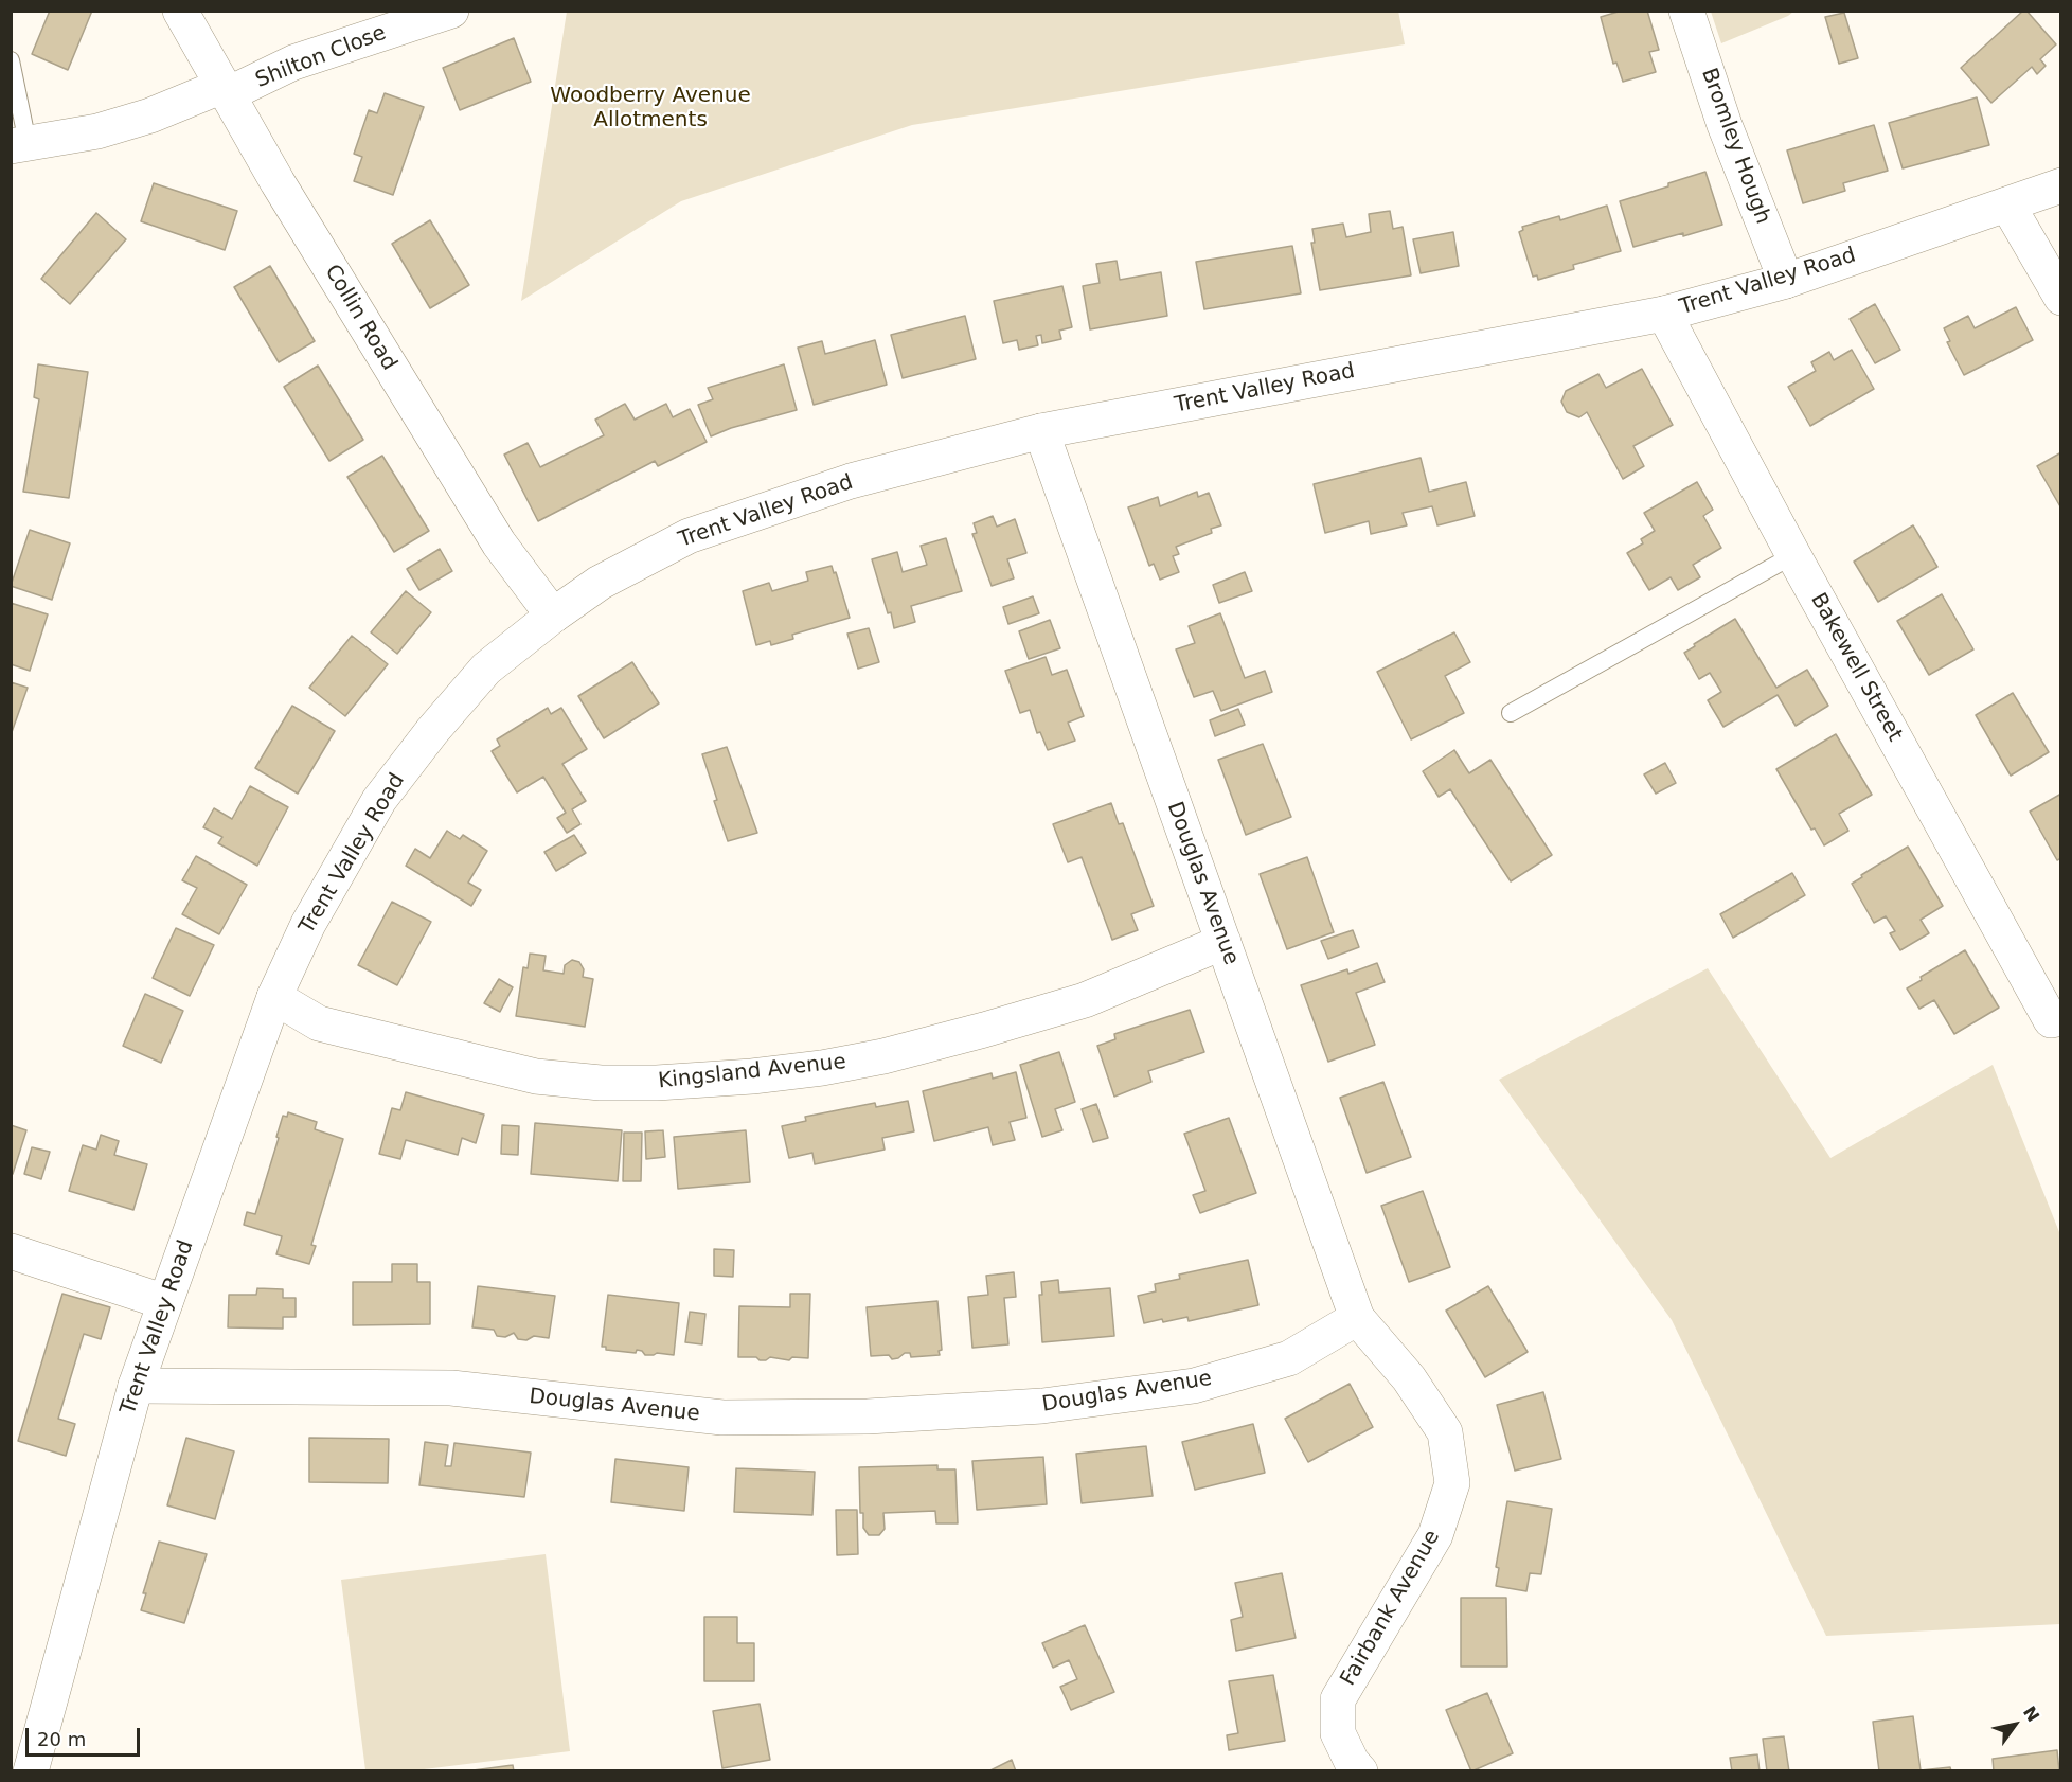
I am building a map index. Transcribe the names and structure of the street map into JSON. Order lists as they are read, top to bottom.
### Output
{
  "streets": {
    "street": [
      "Shilton Close",
      "Bromley Hough",
      "Trent Valley Road",
      "Collin Road",
      "Bakewell Street",
      "Douglas Avenue",
      "Kingsland Avenue",
      "Fairbank Avenue"
    ]
  },
  "crossings": [
    ["Shilton Close", "Collin Road"],
    ["Bromley Hough", "Trent Valley Road"],
    ["Trent Valley Road", "Collin Road"],
    ["Trent Valley Road", "Bakewell Street"],
    ["Trent Valley Road", "Douglas Avenue"],
    ["Trent Valley Road", "Kingsland Avenue"],
    ["Douglas Avenue", "Kingsland Avenue"],
    ["Douglas Avenue", "Fairbank Avenue"]
  ],
  "parks": ["Woodberry Avenue Allotments"],
  "scale_bar": "20 m",
  "north": "top right"
}
